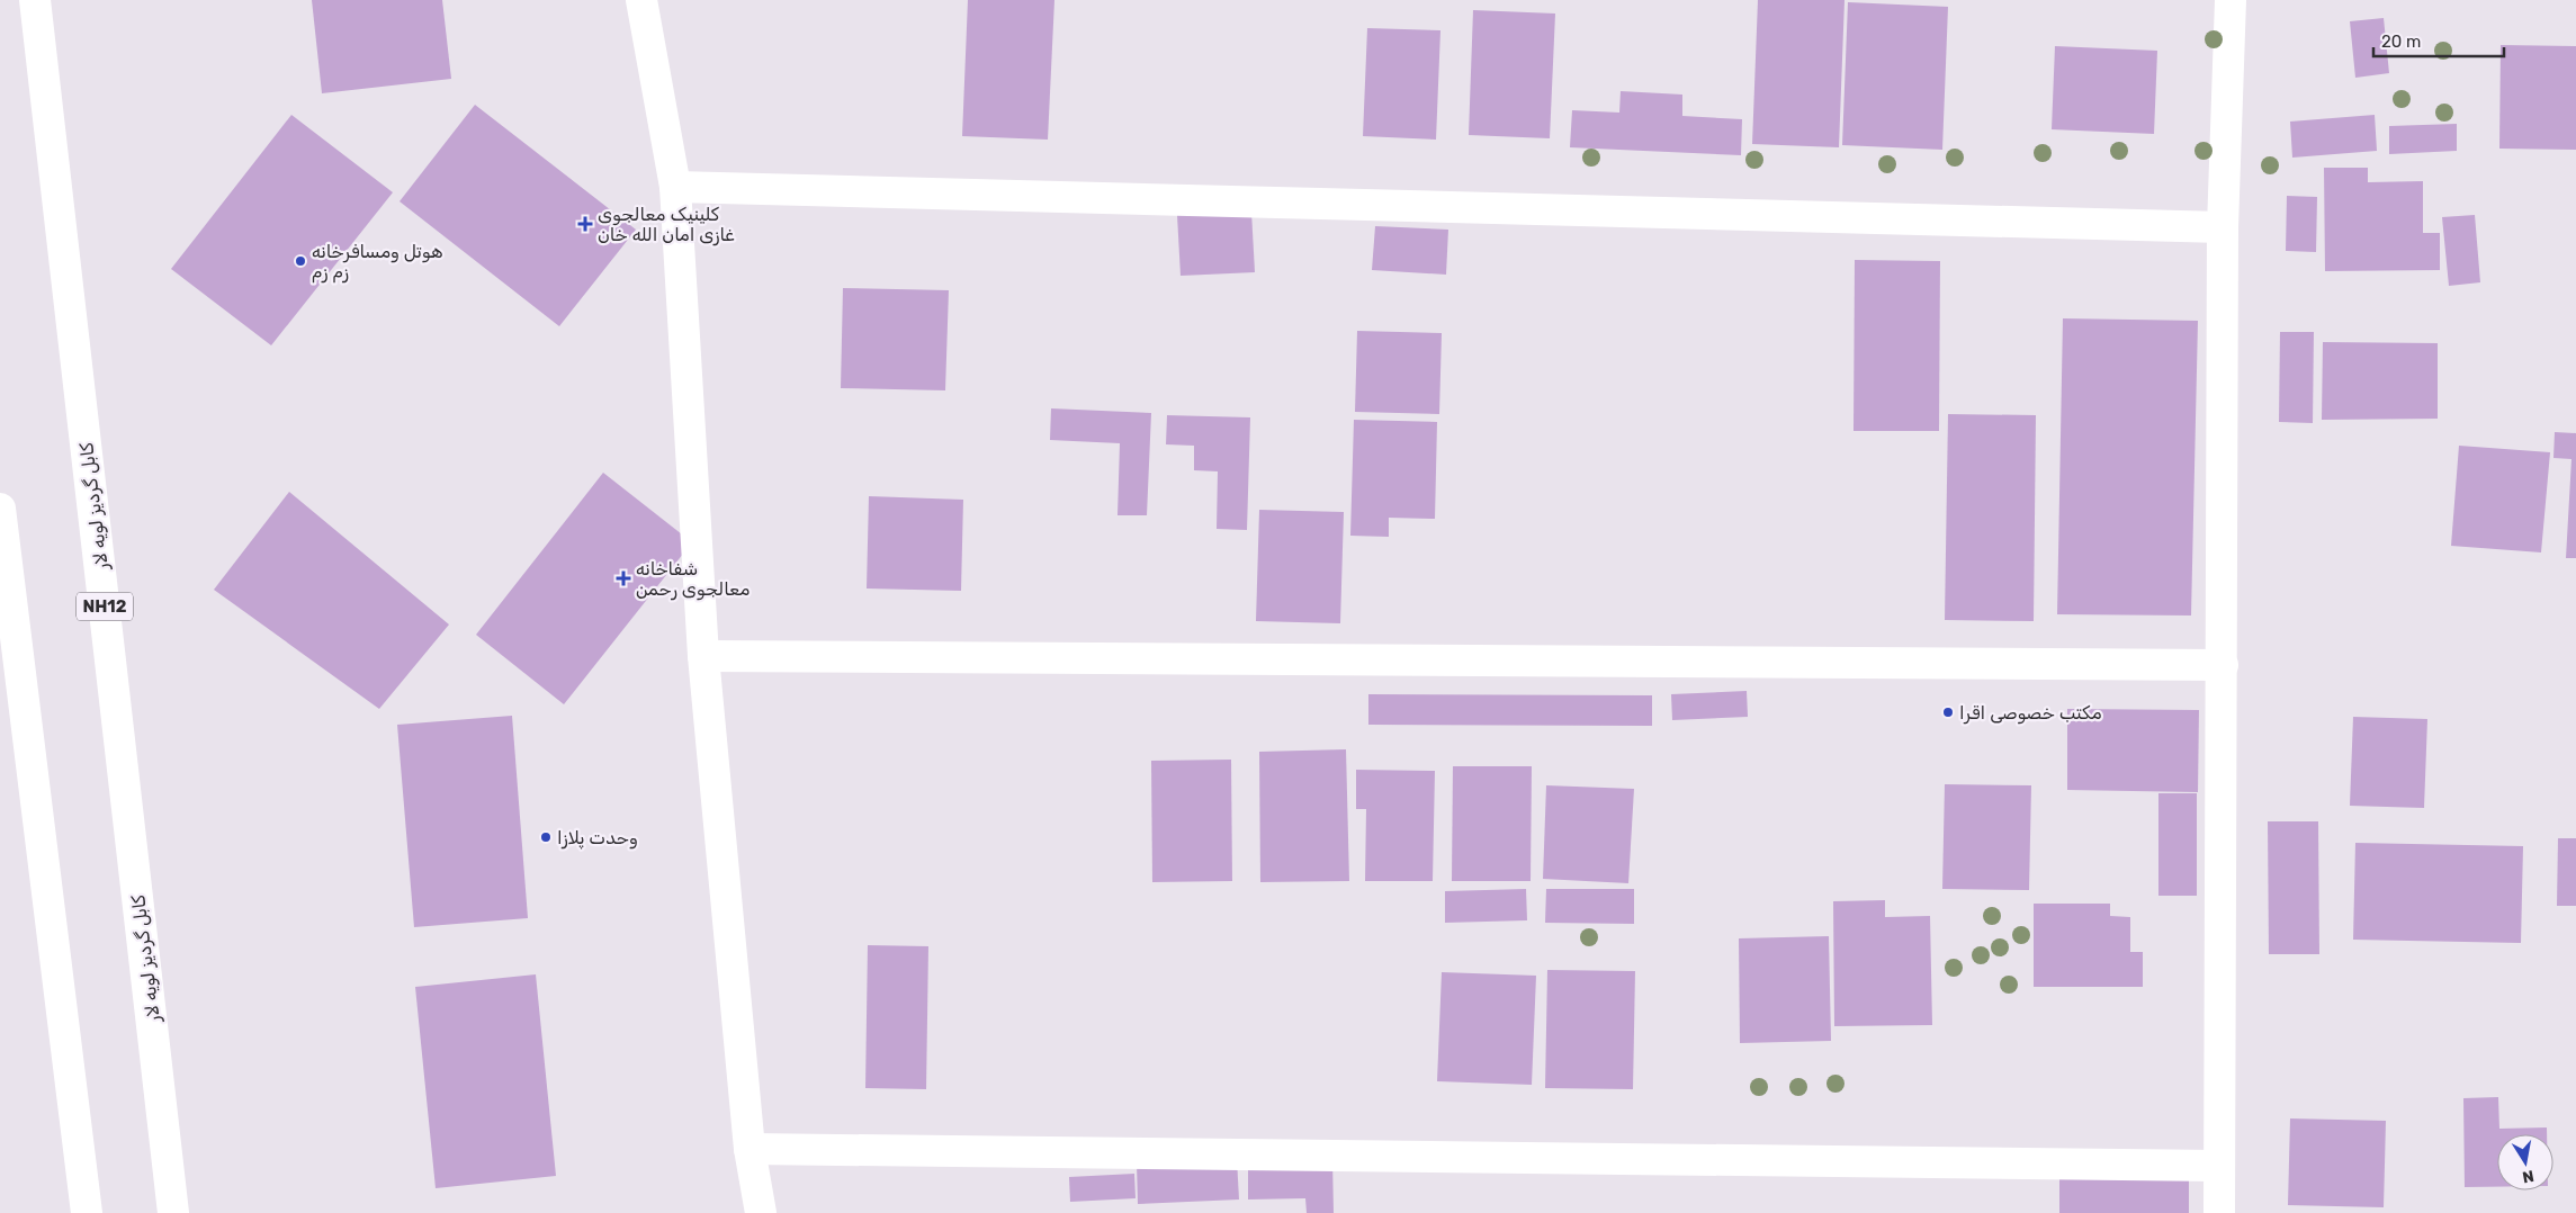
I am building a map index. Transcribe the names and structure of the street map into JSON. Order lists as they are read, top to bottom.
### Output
{
  "streets": {
    "main road": ["کابل گردیز لویه لار", "NH12"]
  },
  "places": {
    "health": ["کلینیک معالجوی غازی امان الله خان", "شفاخانه معالجوی رحمن"],
    "other": ["هوتل ومسافرخانه زم زم", "مکتب خصوصی اقرا", "وحدت پلازا"]
  },
  "scale_bar": "20 m",
  "north": "bottom"
}
